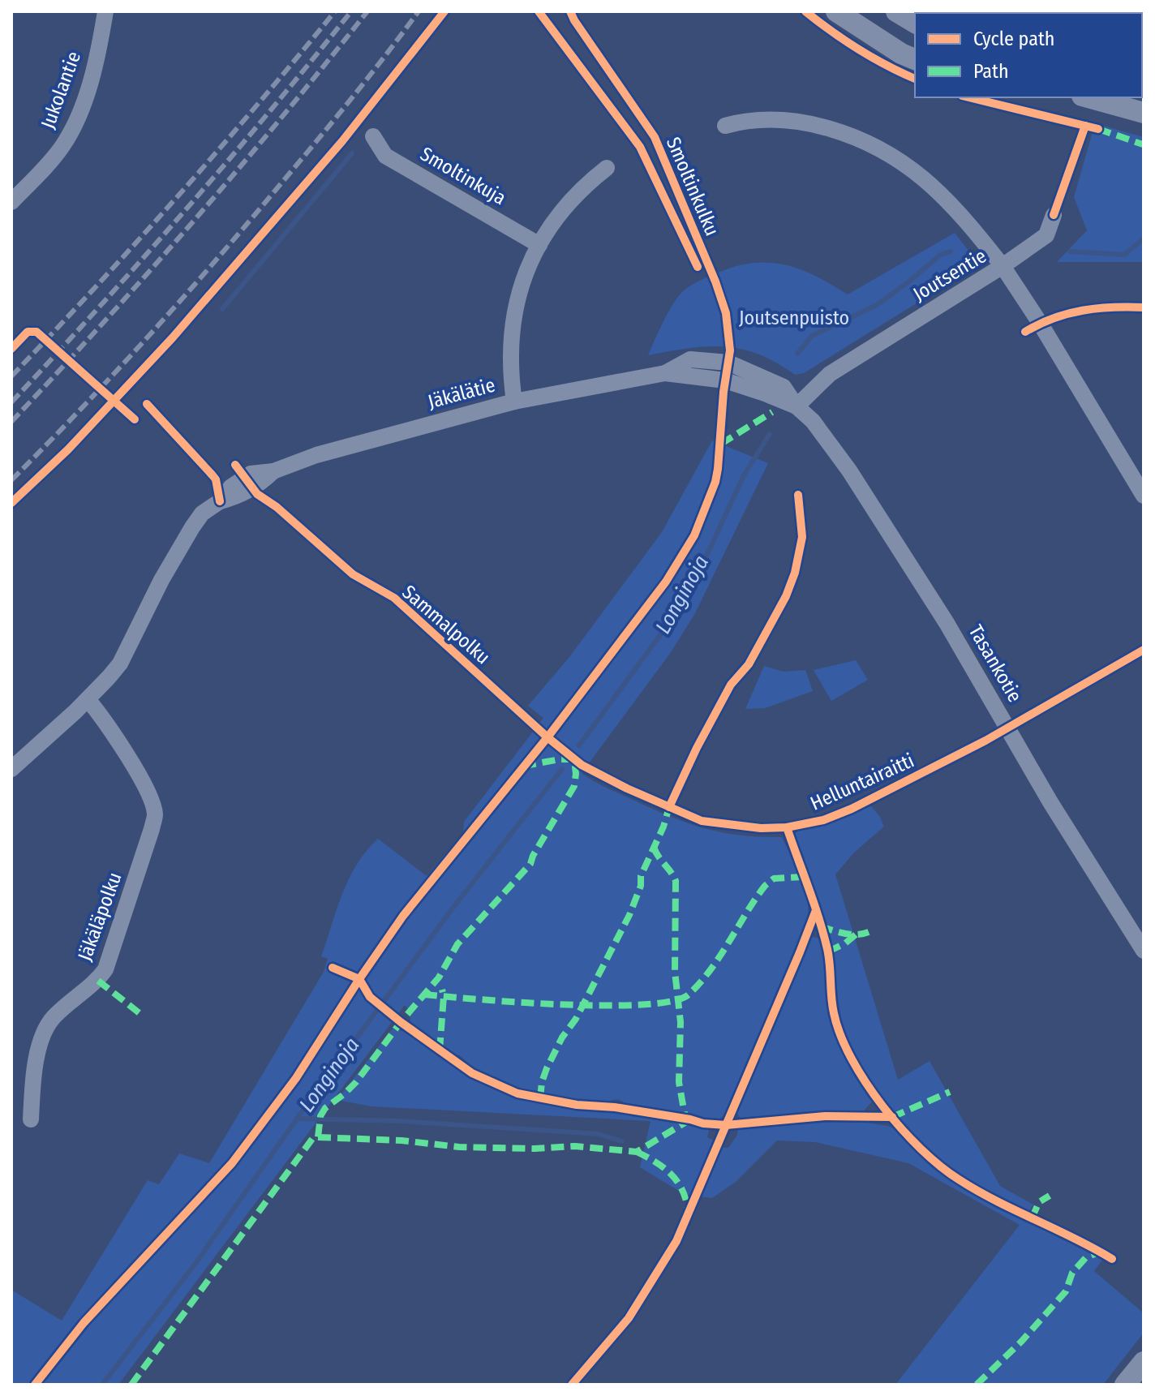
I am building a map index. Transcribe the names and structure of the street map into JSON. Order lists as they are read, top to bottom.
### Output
{
  "streets": {
    "street": [
      "Jukolantie",
      "Smoltinkuja",
      "Joutsentie",
      "Jäkälätie",
      "Tasankotie",
      "Jäkäläpolku"
    ],
    "cycle path": ["Smoltinkulku", "Sammalpolku"]
  },
  "crossings": [
    ["Joutsentie", "Jäkälätie"],
    ["Joutsentie", "Tasankotie"],
    ["Jäkälätie", "Tasankotie"],
    ["Jäkälätie", "Jäkäläpolku"]
  ],
  "water": ["Longinoja"],
  "parks": ["Joutsenpuisto"],
  "legend": ["Cycle path", "Path"]
}
